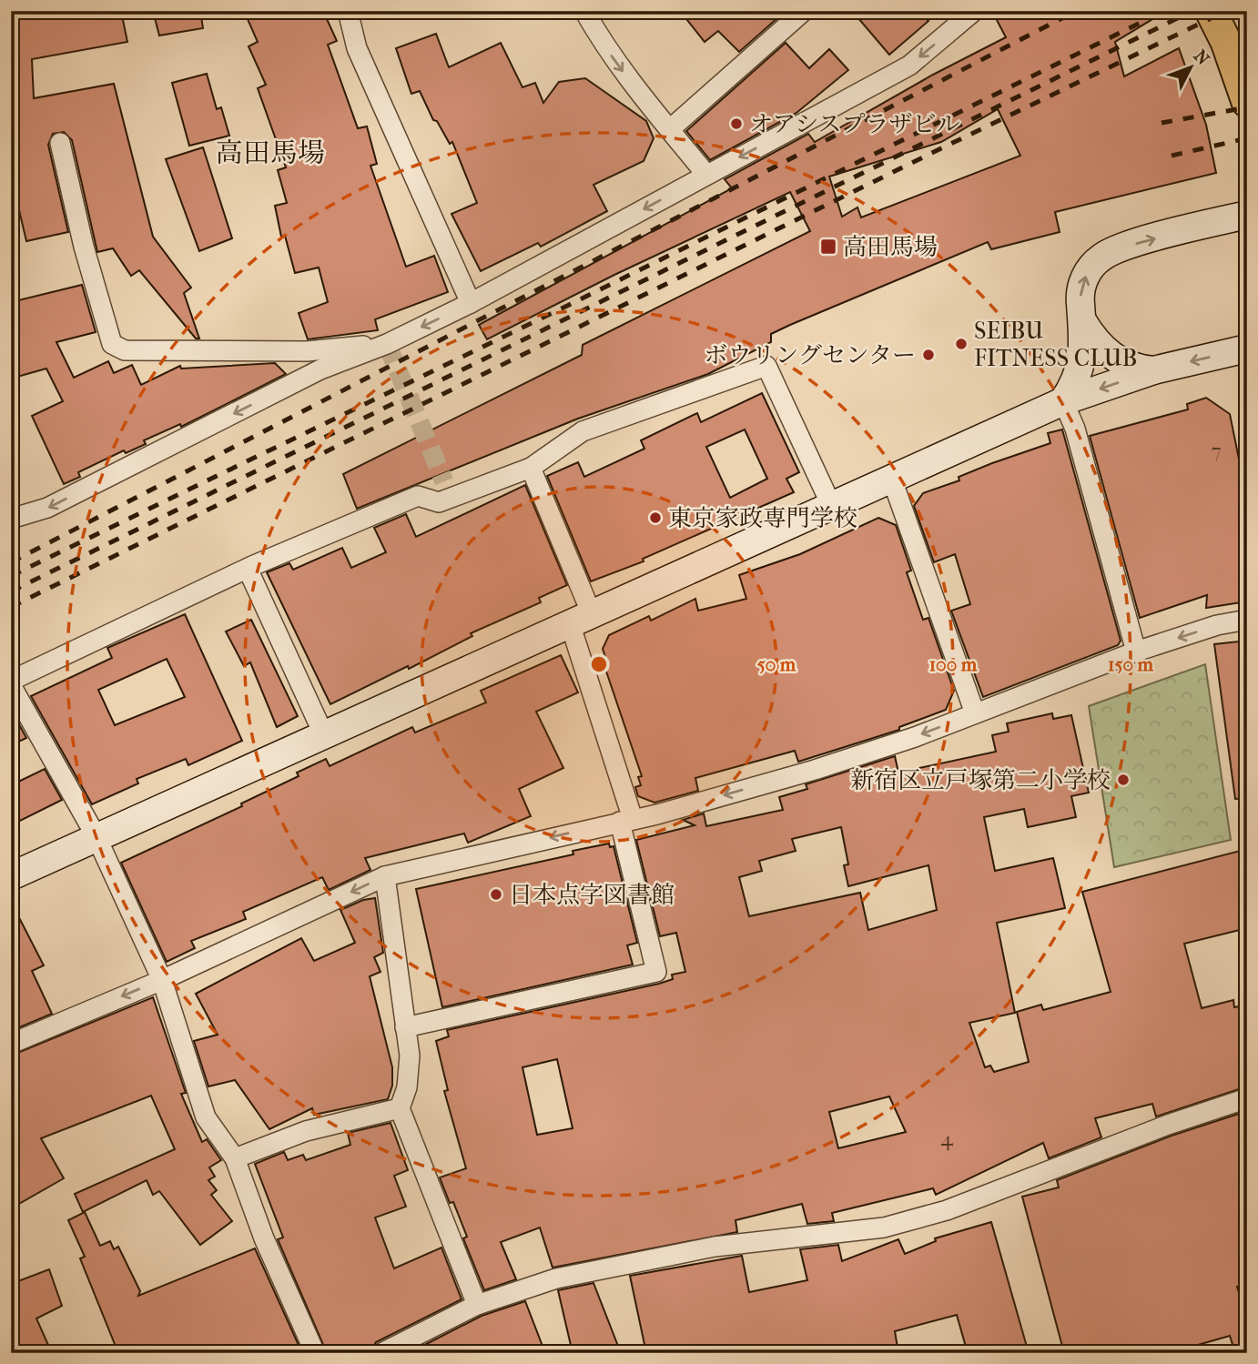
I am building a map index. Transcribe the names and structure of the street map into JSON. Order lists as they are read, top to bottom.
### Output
{
  "districts": ["高田馬場"],
  "places": {
    "other": [
      "オアシスプラザビル",
      "SEIBU FITNESS CLUB",
      "ボウリングセンター",
      "東京家政専門学校",
      "新宿区立戸塚第二小学校",
      "日本点字図書館"
    ],
    "transit": ["高田馬場"]
  },
  "house_numbers": ["7", "4"],
  "north": "top right",
  "rings": ["50 m", "100 m", "150 m"]
}
